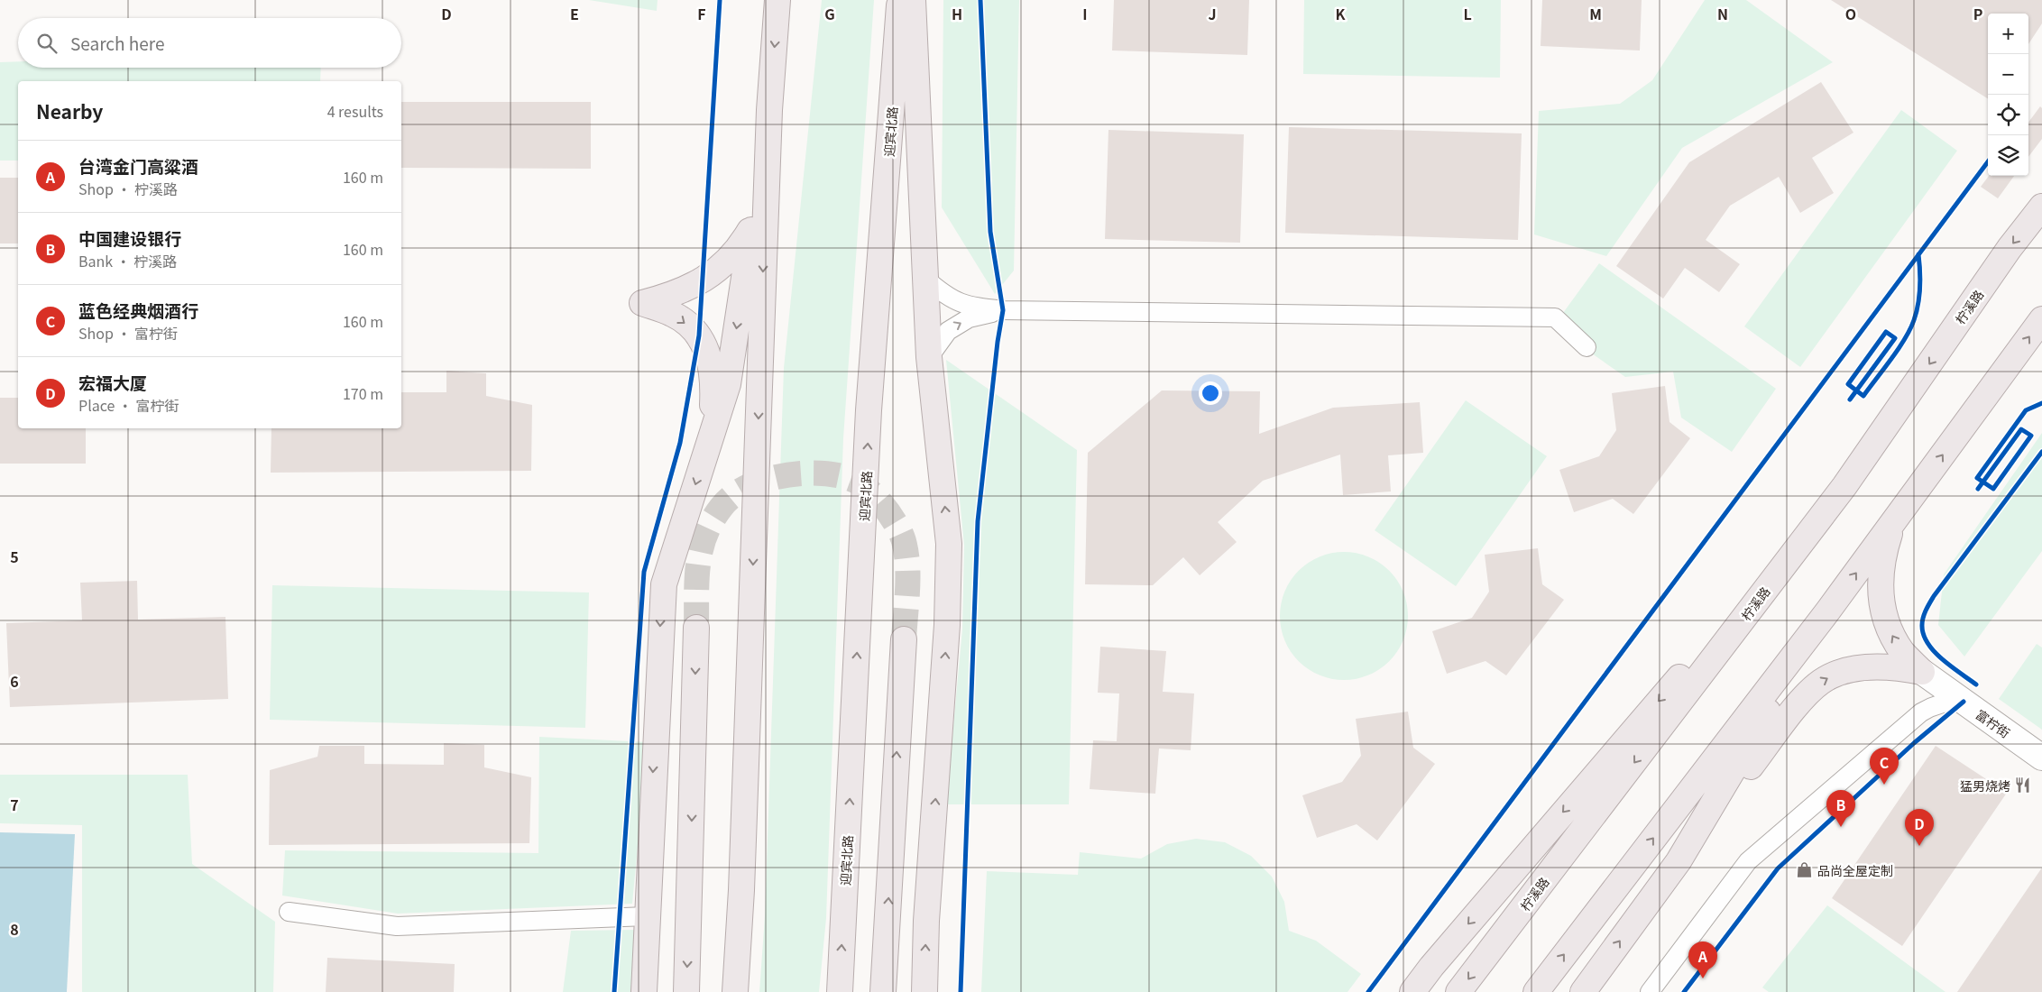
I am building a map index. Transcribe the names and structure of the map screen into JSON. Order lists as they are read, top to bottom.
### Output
{
  "streets": {
    "main road": ["迎宾北路", "柠溪路"],
    "street": ["富柠街"]
  },
  "places": {
    "restaurant": ["猛男烧烤"],
    "shop": ["品尚全屋定制"]
  },
  "page": {
    "map_buttons": ["+", "−"],
    "search": "Search here",
    "heading": ["Nearby", "4 results"],
    "list": [
      {
        "mark": "A",
        "name": "台湾金门高粱酒",
        "note": "Shop · 柠溪路",
        "value": "160 m"
      },
      {
        "mark": "B",
        "name": "中国建设银行",
        "note": "Bank · 柠溪路",
        "value": "160 m"
      },
      {
        "mark": "C",
        "name": "蓝色经典烟酒行",
        "note": "Shop · 富柠街",
        "value": "160 m"
      },
      {
        "mark": "D",
        "name": "宏福大厦",
        "note": "Place · 富柠街",
        "value": "170 m"
      }
    ],
    "pins": [
      "C",
      "B",
      "D",
      "A"
    ]
  },
  "grid": {
    "columns": [
      "D",
      "E",
      "F",
      "G",
      "H",
      "I",
      "J",
      "K",
      "L",
      "M",
      "N",
      "O",
      "P"
    ],
    "rows": [
      "5",
      "6",
      "7",
      "8"
    ]
  }
}
